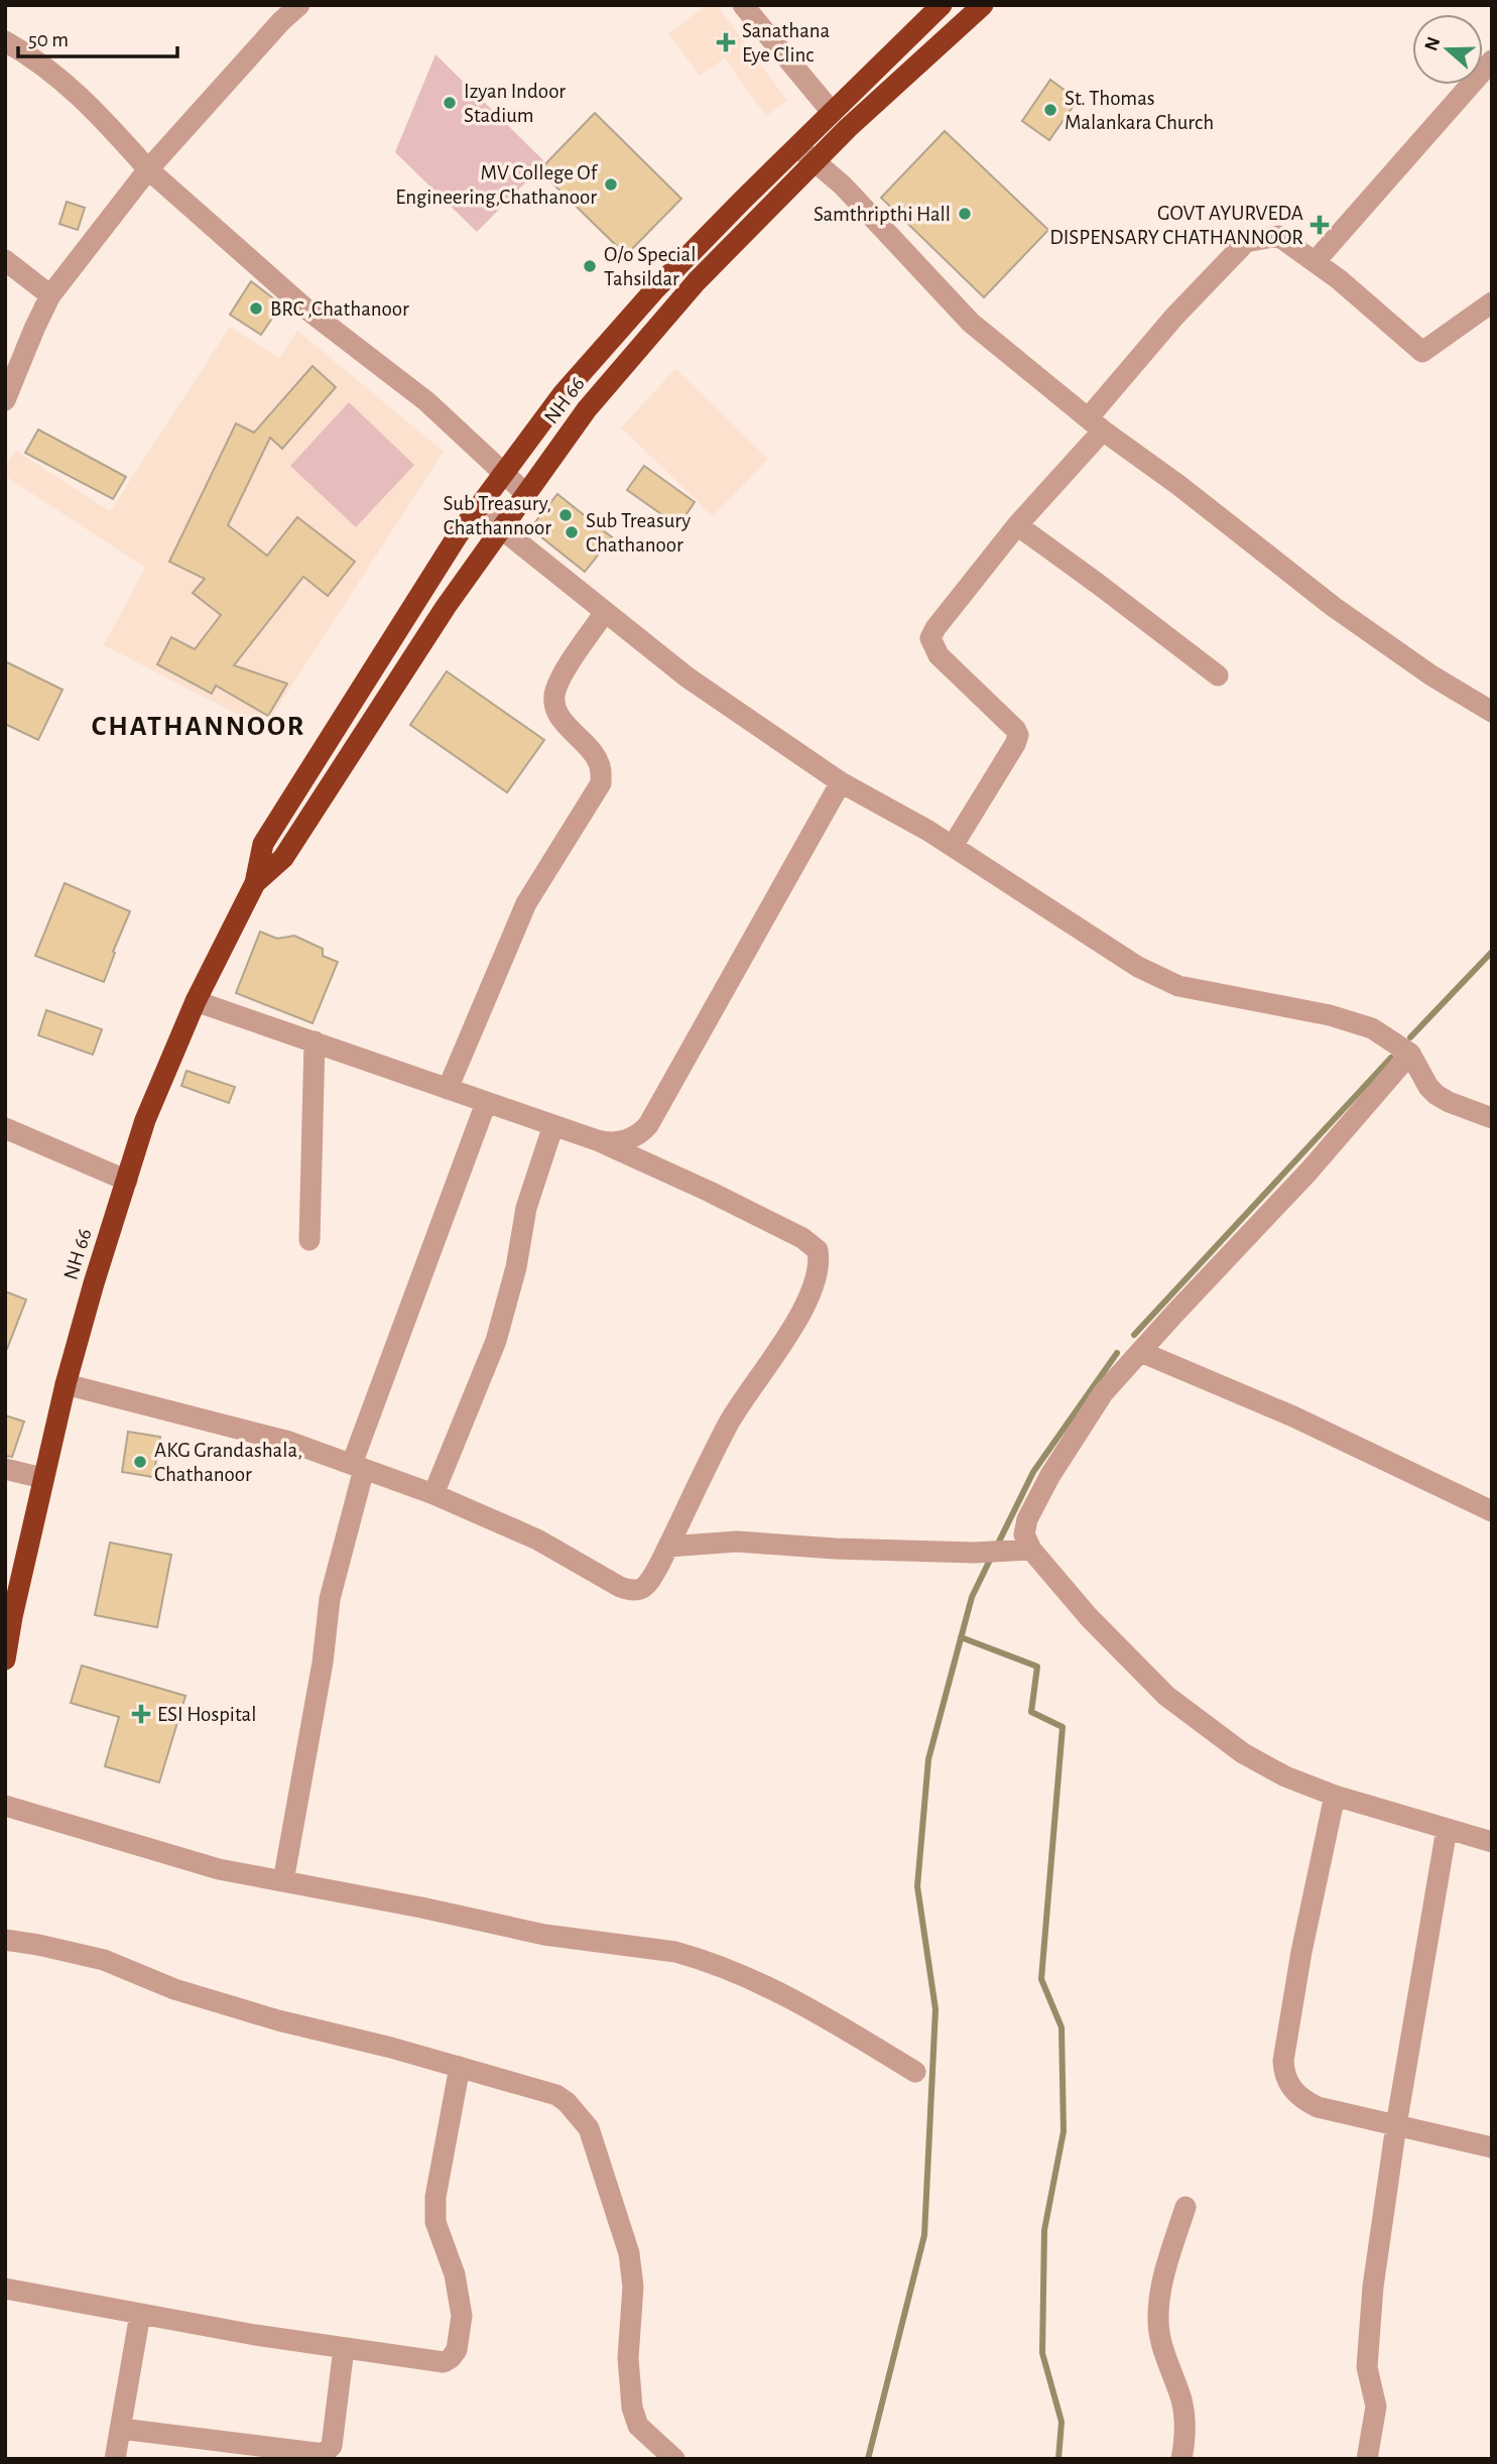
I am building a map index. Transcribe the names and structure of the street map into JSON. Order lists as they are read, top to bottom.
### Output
{
  "streets": {
    "highway": ["NH 66"]
  },
  "districts": ["CHATHANNOOR"],
  "places": {
    "health": ["Sanathana Eye Clinc", "GOVT AYURVEDA DISPENSARY CHATHANNOOR", "ESI Hospital"],
    "other": [
      "Izyan Indoor Stadium",
      "St. Thomas Malankara Church",
      "MV College Of Engineering,Chathanoor",
      "Samthripthi Hall",
      "O/o Special Tahsildar",
      "BRC ,Chathanoor",
      "Sub Treasury, Chathannoor",
      "Sub Treasury Chathanoor",
      "AKG Grandashala, Chathanoor"
    ]
  },
  "scale_bar": "50 m",
  "north": "left"
}
